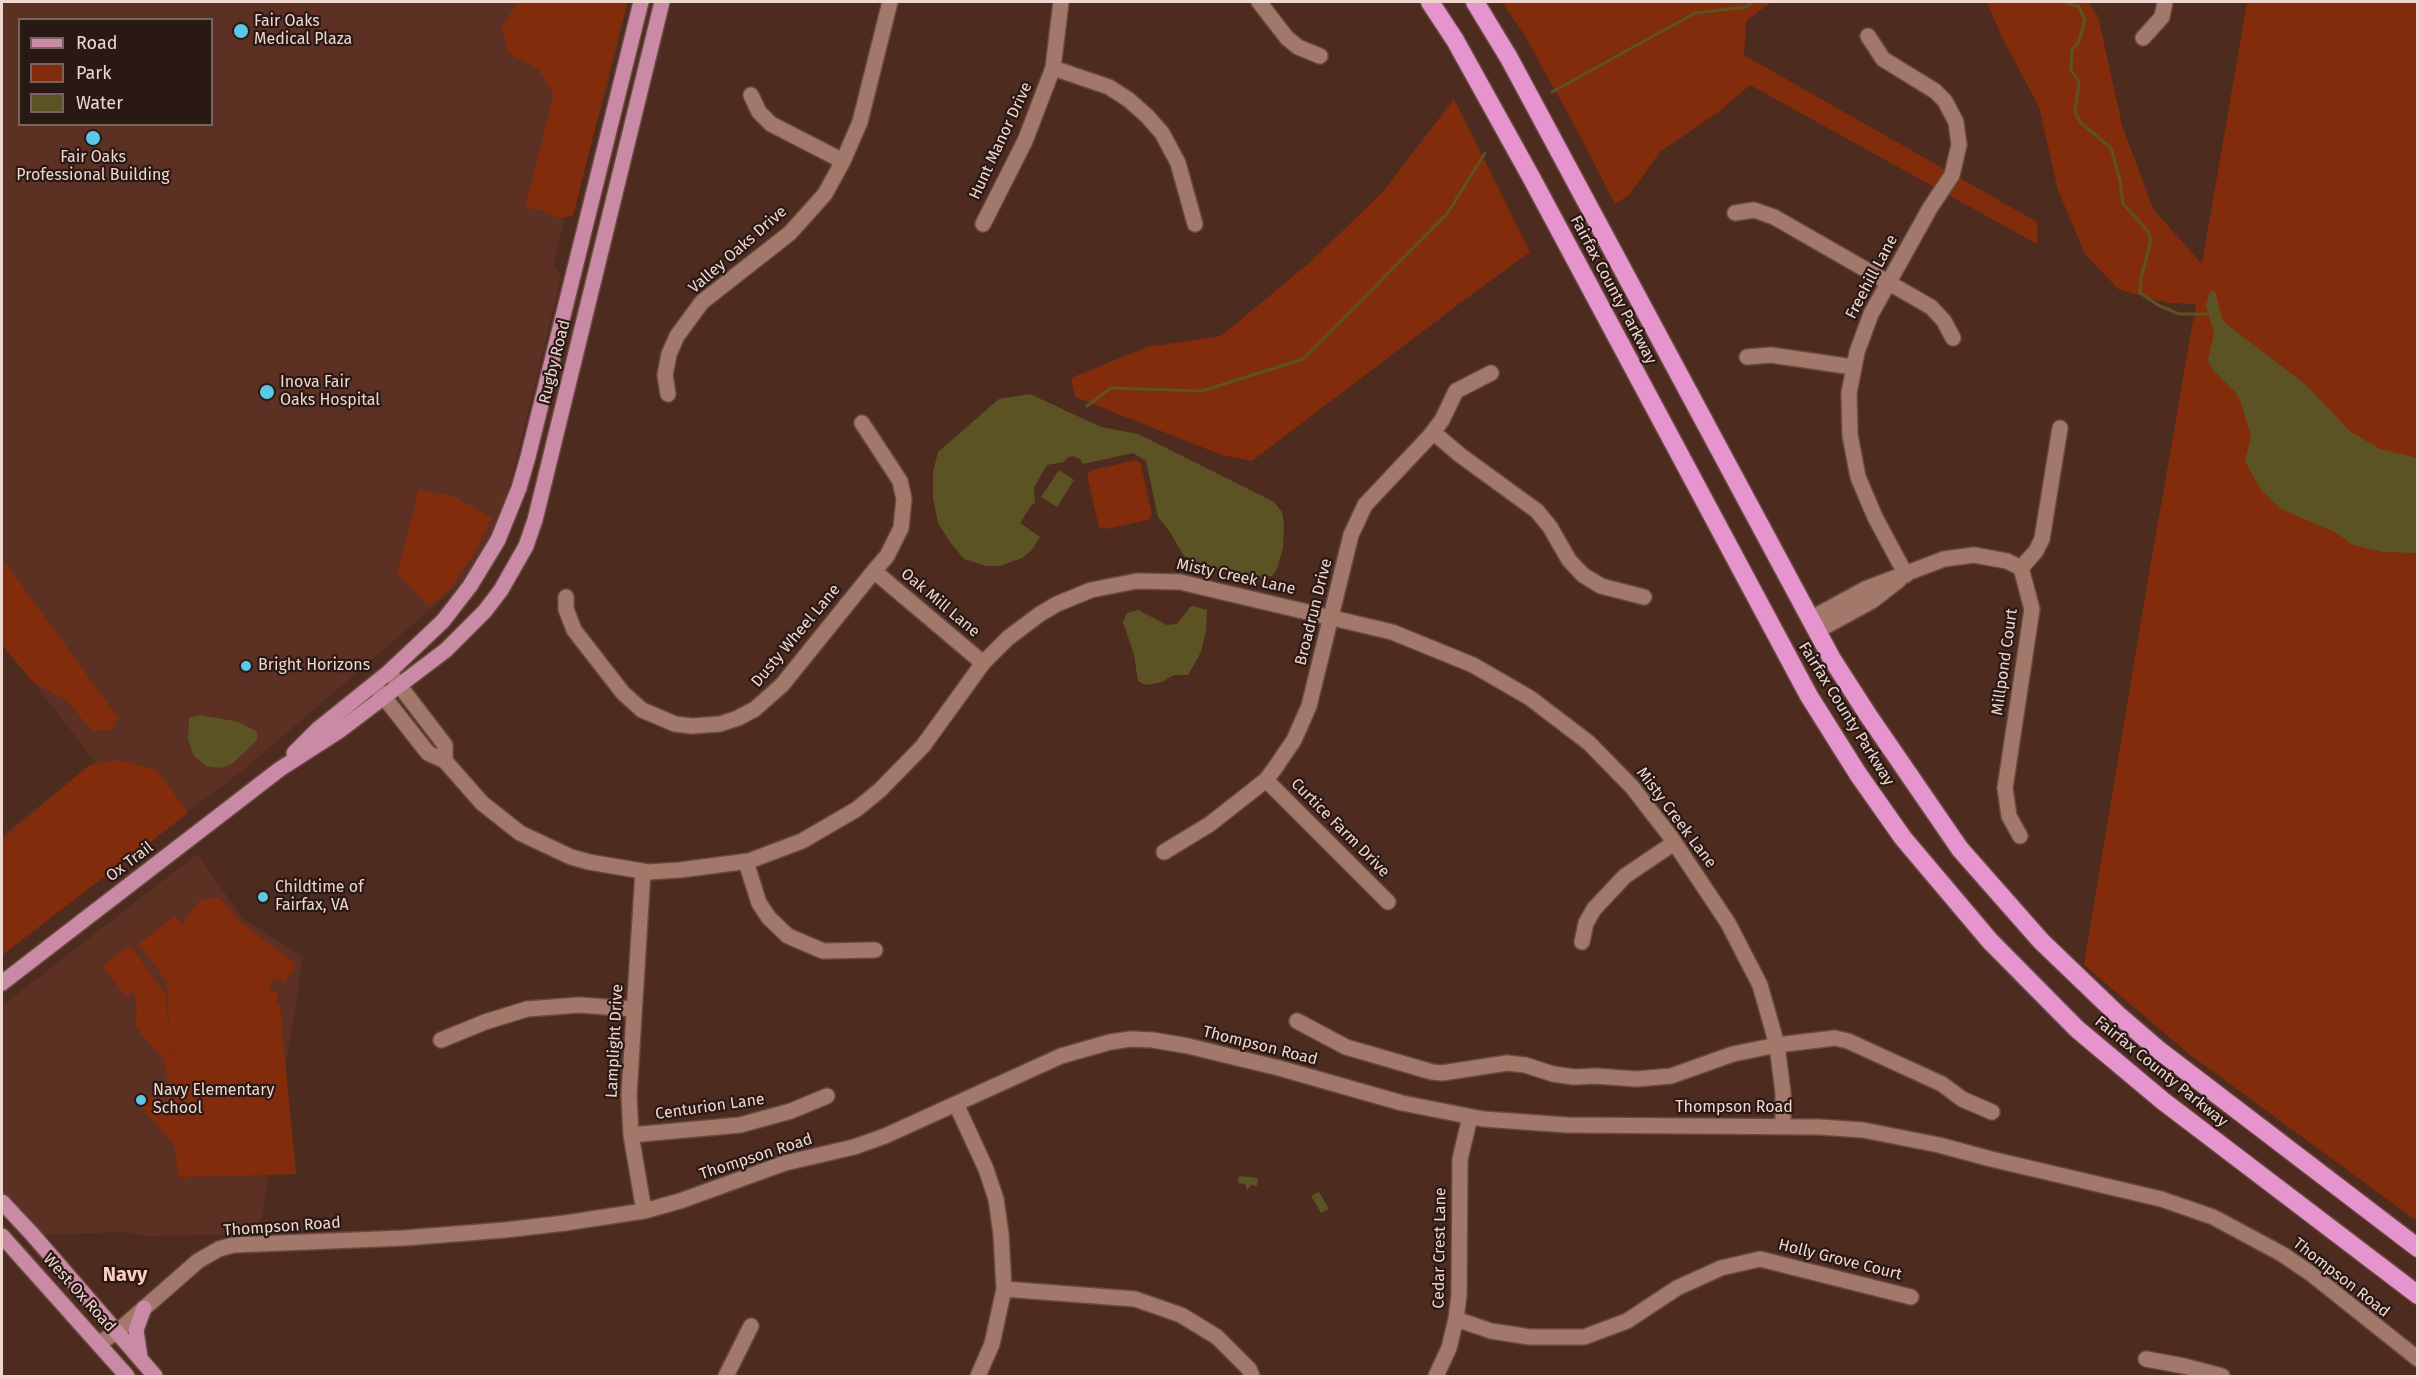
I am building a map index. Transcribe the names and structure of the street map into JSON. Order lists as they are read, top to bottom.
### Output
{
  "streets": {
    "highway": ["Fairfax County Parkway"],
    "main road": ["Rugby Road", "Ox Trail", "West Ox Road"],
    "street": [
      "Hunt Manor Drive",
      "Valley Oaks Drive",
      "Freehill Lane",
      "Misty Creek Lane",
      "Oak Mill Lane",
      "Broadrun Drive",
      "Dusty Wheel Lane",
      "Millpond Court",
      "Curtice Farm Drive",
      "Lamplight Drive",
      "Thompson Road",
      "Centurion Lane",
      "Cedar Crest Lane",
      "Holly Grove Court"
    ]
  },
  "crossings": [
    ["Rugby Road", "Misty Creek Lane"],
    ["Rugby Road", "Ox Trail"],
    ["Misty Creek Lane", "Oak Mill Lane"],
    ["Misty Creek Lane", "Broadrun Drive"],
    ["Misty Creek Lane", "Ox Trail"],
    ["Misty Creek Lane", "Lamplight Drive"],
    ["Misty Creek Lane", "Thompson Road"],
    ["Oak Mill Lane", "Dusty Wheel Lane"],
    ["Broadrun Drive", "Curtice Farm Drive"],
    ["Lamplight Drive", "Thompson Road"],
    ["Lamplight Drive", "Centurion Lane"],
    ["Thompson Road", "Cedar Crest Lane"],
    ["Thompson Road", "West Ox Road"],
    ["Cedar Crest Lane", "Holly Grove Court"]
  ],
  "districts": ["Navy"],
  "places": [
    "Fair Oaks Medical Plaza",
    "Fair Oaks Professional Building",
    "Inova Fair Oaks Hospital",
    "Bright Horizons",
    "Childtime of Fairfax, VA",
    "Navy Elementary School"
  ],
  "legend": ["Road", "Park", "Water"]
}
